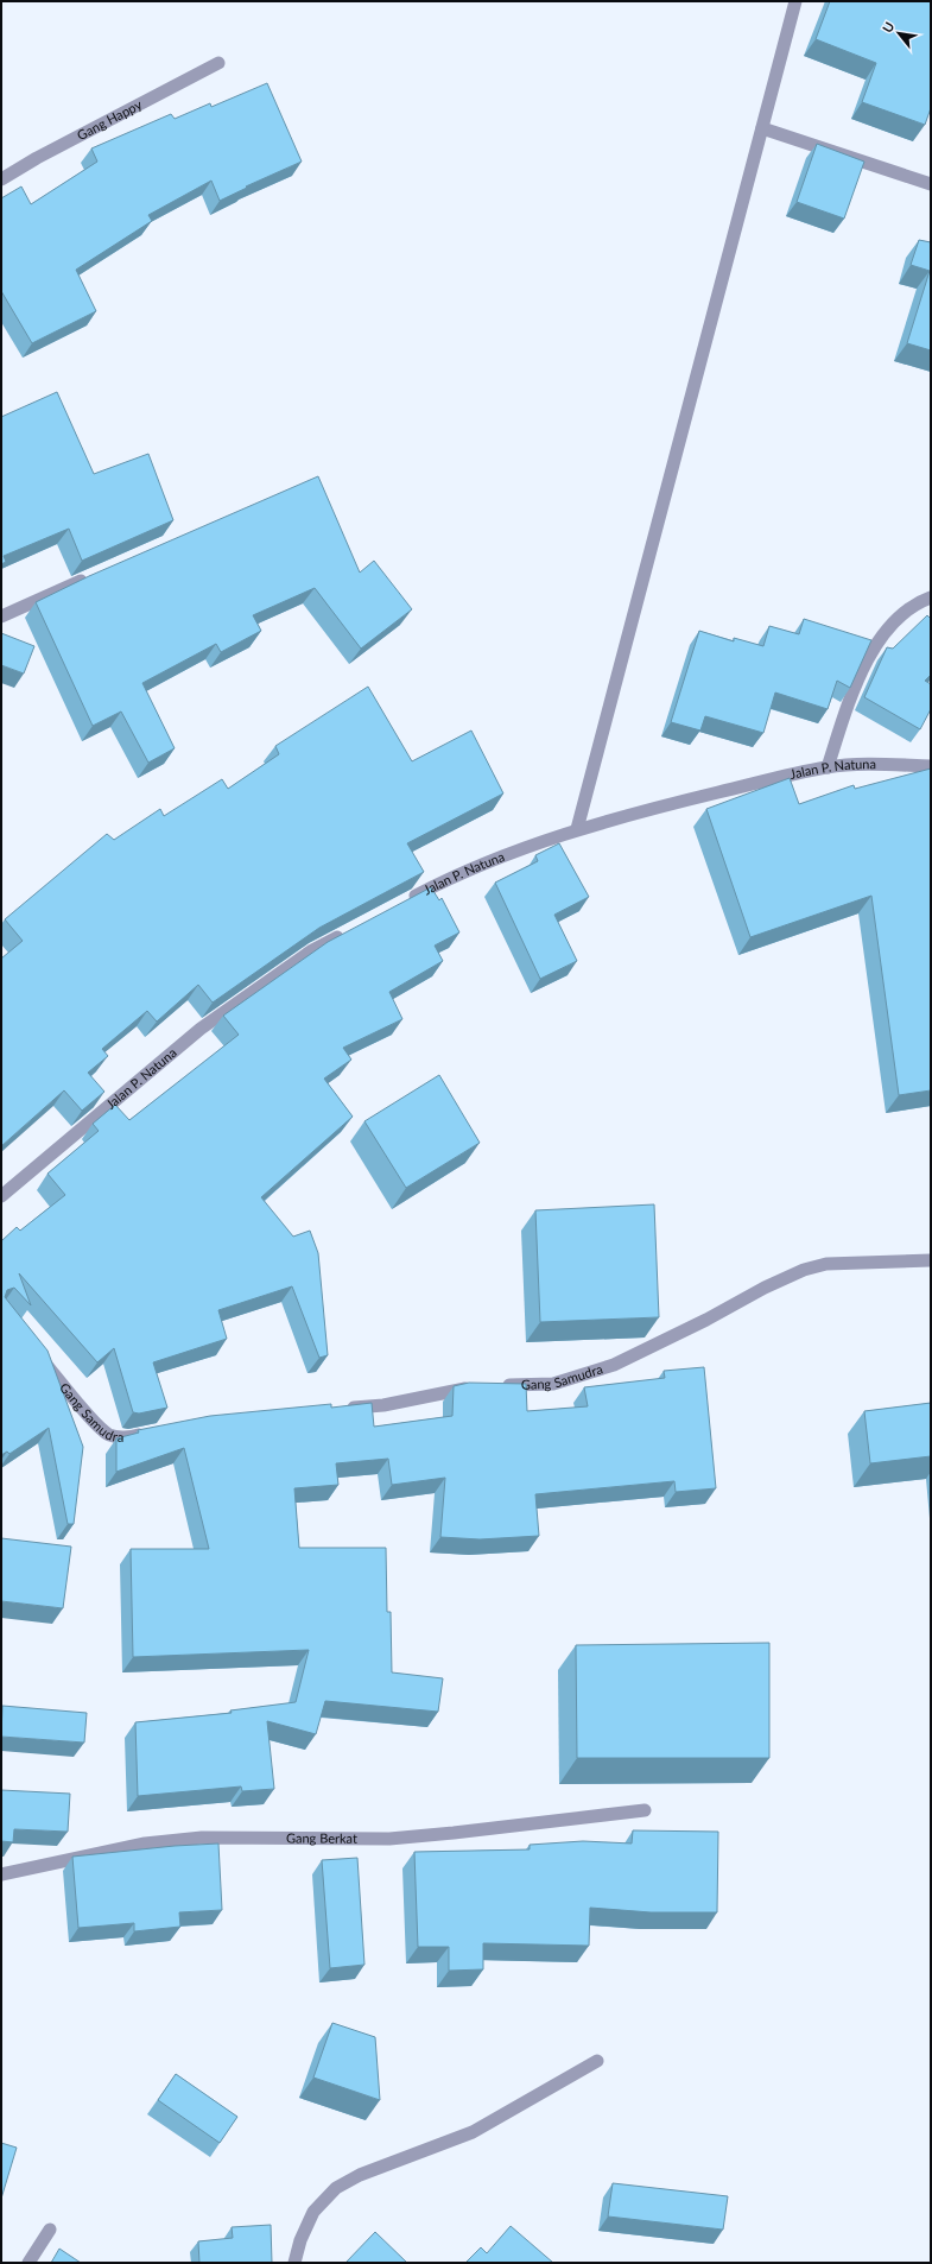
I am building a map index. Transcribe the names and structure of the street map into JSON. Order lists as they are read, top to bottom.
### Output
{
  "streets": {
    "street": [
      "Gang Happy",
      "Jalan P. Natuna",
      "Gang Samudra",
      "Gang Berkat"
    ]
  },
  "north": "top left"
}
